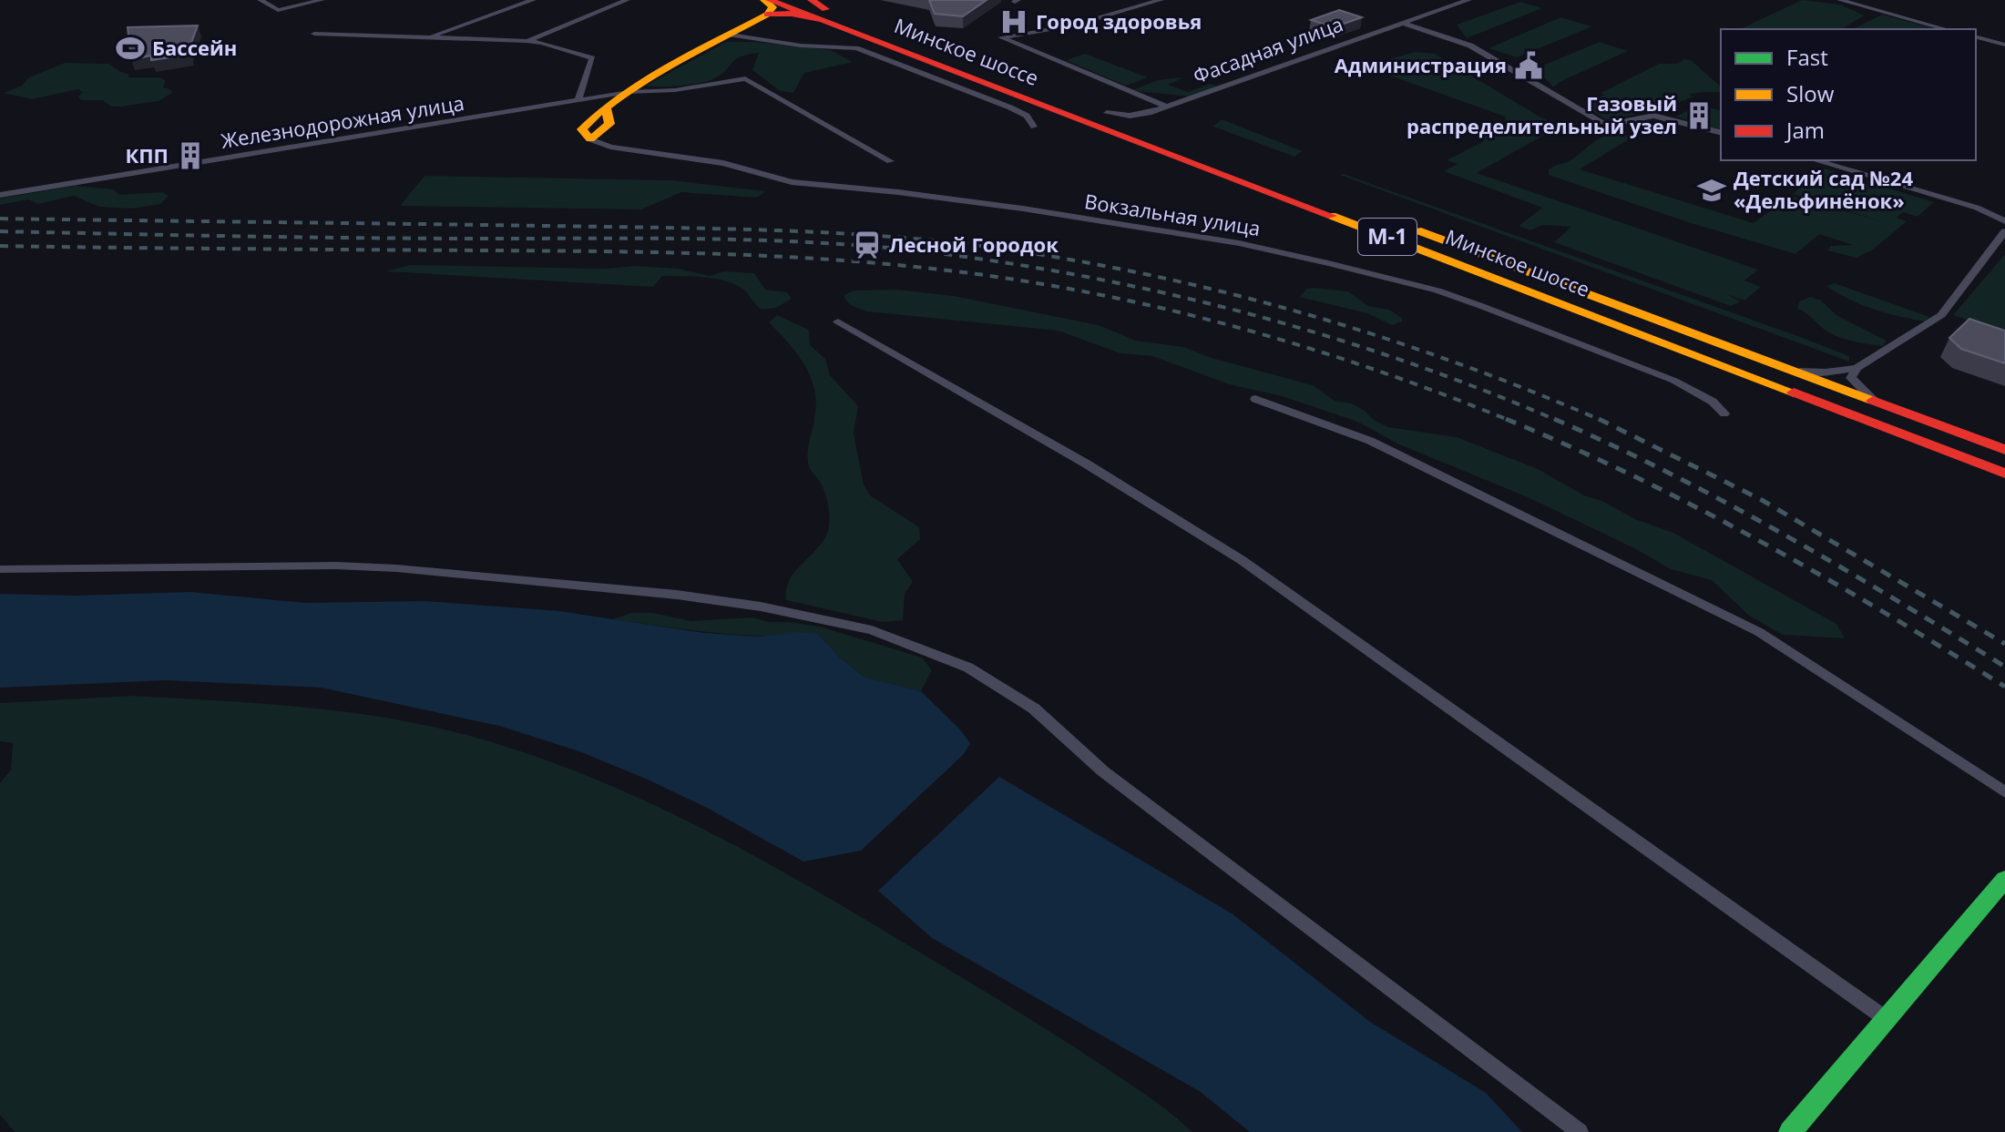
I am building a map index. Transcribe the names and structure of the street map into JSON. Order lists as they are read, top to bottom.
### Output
{
  "streets": {
    "main road": ["Минское шоссе", "М-1"],
    "street": ["Фасадная улица", "Железнодорожная улица", "Вокзальная улица"]
  },
  "crossings": [
    ["Фасадная улица", "Минское шоссе"]
  ],
  "places": {
    "hospital": ["Город здоровья"],
    "sports": ["Бассейн"],
    "public building": ["Администрация"],
    "building": ["Газовый распределительный узел", "КПП"],
    "school or university": ["Детский сад №24 «Дельфинёнок»"],
    "station": ["Лесной Городок"]
  },
  "legend": ["Fast", "Slow", "Jam"]
}
